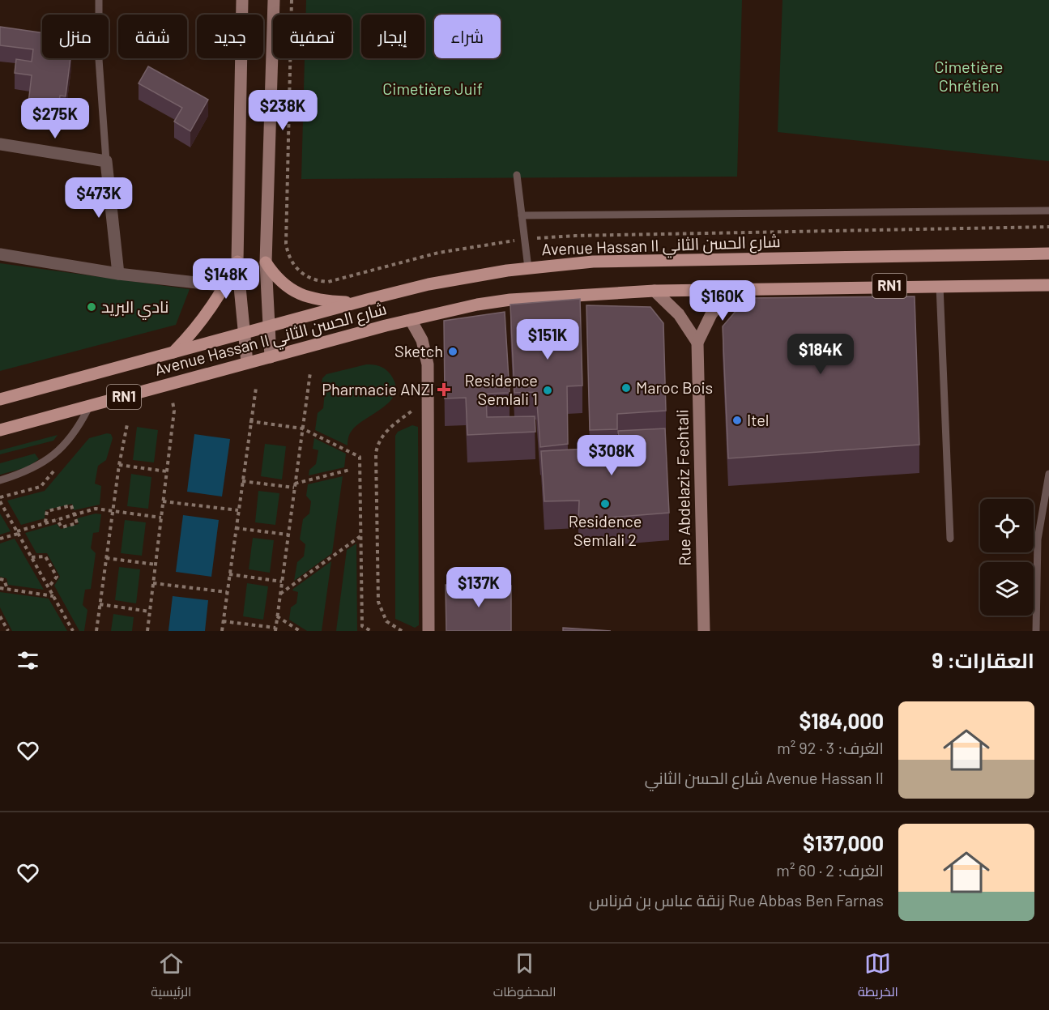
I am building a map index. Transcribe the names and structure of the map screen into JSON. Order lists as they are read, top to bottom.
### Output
{
  "streets": {
    "main road": ["Avenue Hassan II شارع الحسن الثاني", "RN1"],
    "street": ["Rue Abdelaziz Fechtali"]
  },
  "parks": ["Cimetière Chrétien", "Cimetière Juif"],
  "places": {
    "other": [
      "نادي البريد",
      "Sketch",
      "Maroc Bois",
      "Residence Semlali 1",
      "Itel",
      "Residence Semlali 2"
    ],
    "health": ["Pharmacie ANZI"]
  },
  "page": {
    "chip": [
      "شراء",
      "إيجار",
      "تصفية",
      "جديد",
      "شقة",
      "منزل"
    ],
    "price": [
      "$238K",
      "$275K",
      "$473K",
      "$148K",
      "$160K",
      "$151K",
      "$184K",
      "$308K",
      "$137K"
    ],
    "heading": "العقارات: 9",
    "list": [
      {
        "name": "$184,000",
        "note": "الغرف: 3 · 92 m² · Avenue Hassan II شارع الحسن الثاني"
      },
      {
        "name": "$137,000",
        "note": "الغرف: 2 · 60 m² · Rue Abbas Ben Farnas زنقة عباس بن فرناس"
      }
    ],
    "tabs": ["الخريطة", "المحفوظات", "الرئيسية"]
  }
}
